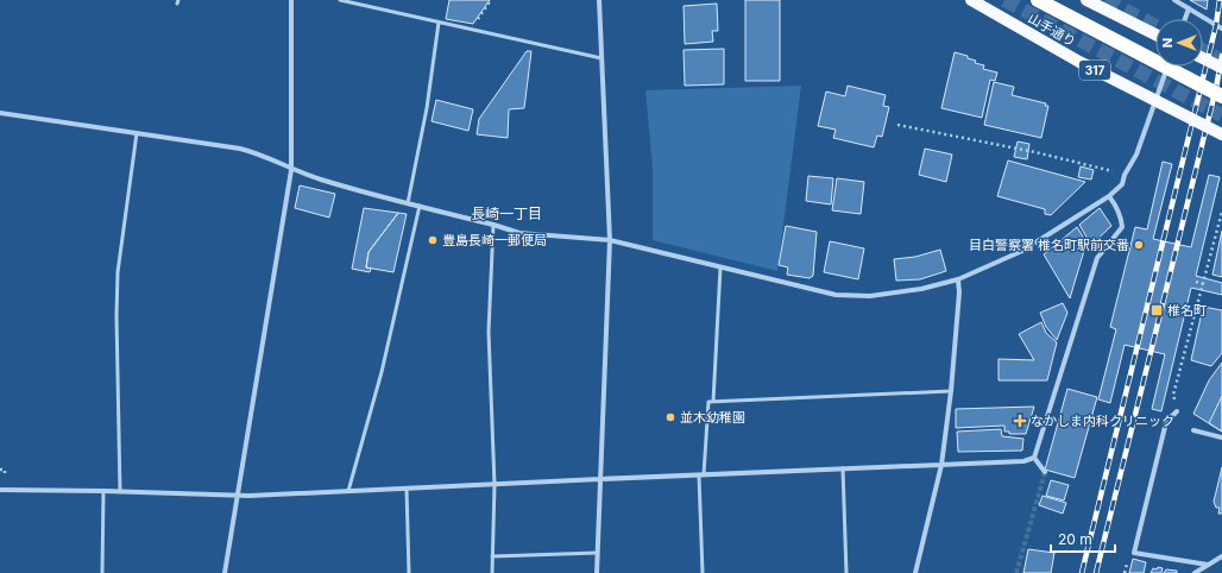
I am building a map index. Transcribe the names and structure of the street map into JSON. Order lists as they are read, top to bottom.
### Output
{
  "streets": {
    "main road": ["山手通り", "317"]
  },
  "districts": ["長崎一丁目"],
  "places": {
    "other": ["豊島長崎一郵便局", "目白警察署 椎名町駅前交番", "並木幼稚園"],
    "transit": ["椎名町"],
    "health": ["なかしま内科クリニック"]
  },
  "scale_bar": "20 m",
  "north": "left"
}
